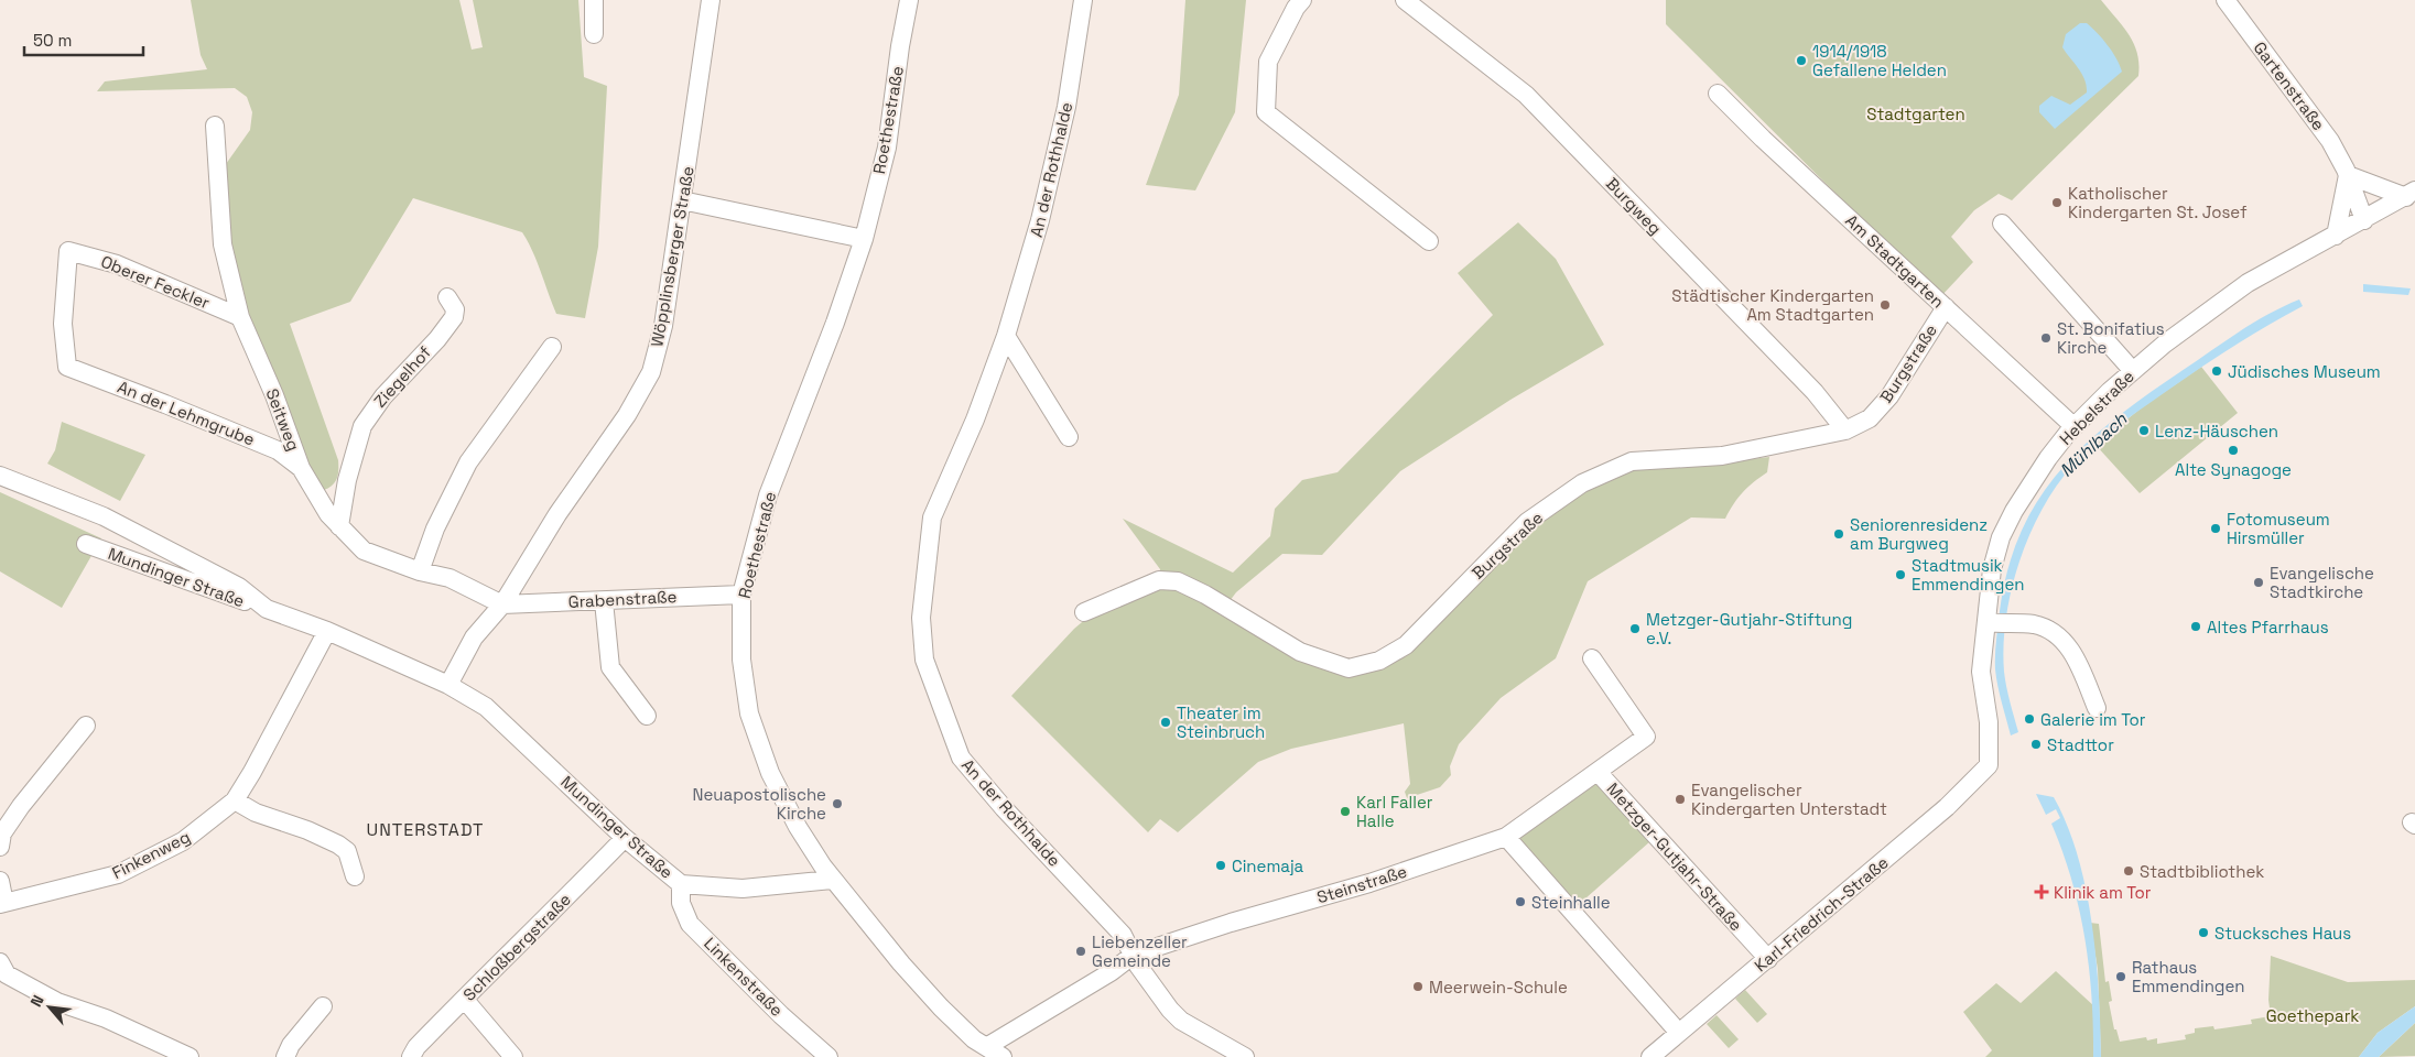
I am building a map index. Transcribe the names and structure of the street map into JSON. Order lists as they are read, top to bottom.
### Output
{
  "streets": {
    "street": [
      "Gartenstraße",
      "Roethestraße",
      "An der Rothhalde",
      "Burgweg",
      "Wöpplinsberger Straße",
      "Am Stadtgarten",
      "Oberer Feckler",
      "Burgstraße",
      "Ziegelhof",
      "Hebelstraße",
      "An der Lehmgrube",
      "Seitweg",
      "Mundinger Straße",
      "Grabenstraße",
      "Finkenweg",
      "Metzger-Gutjahr-Straße",
      "Steinstraße",
      "Karl-Friedrich-Straße",
      "Schloßbergstraße",
      "Linkenstraße"
    ]
  },
  "crossings": [
    ["Gartenstraße", "Hebelstraße"],
    ["Roethestraße", "Mundinger Straße"],
    ["Roethestraße", "Grabenstraße"],
    ["An der Rothhalde", "Steinstraße"],
    ["Burgweg", "Burgstraße"],
    ["Wöpplinsberger Straße", "Seitweg"],
    ["Wöpplinsberger Straße", "Mundinger Straße"],
    ["Wöpplinsberger Straße", "Grabenstraße"],
    ["Am Stadtgarten", "Burgstraße"],
    ["Am Stadtgarten", "Hebelstraße"],
    ["Oberer Feckler", "An der Lehmgrube"],
    ["Oberer Feckler", "Seitweg"],
    ["Ziegelhof", "Seitweg"],
    ["Hebelstraße", "Karl-Friedrich-Straße"],
    ["An der Lehmgrube", "Seitweg"],
    ["Seitweg", "Grabenstraße"],
    ["Mundinger Straße", "Finkenweg"],
    ["Mundinger Straße", "Schloßbergstraße"],
    ["Mundinger Straße", "Linkenstraße"],
    ["Metzger-Gutjahr-Straße", "Steinstraße"],
    ["Metzger-Gutjahr-Straße", "Karl-Friedrich-Straße"]
  ],
  "districts": ["UNTERSTADT"],
  "water": ["Mühlbach"],
  "parks": ["Stadtgarten", "Goethepark"],
  "places": {
    "other": [
      "1914/1918 Gefallene Helden",
      "Katholischer Kindergarten St. Josef",
      "Städtischer Kindergarten Am Stadtgarten",
      "St. Bonifatius Kirche",
      "Jüdisches Museum",
      "Lenz-Häuschen",
      "Alte Synagoge",
      "Fotomuseum Hirsmüller",
      "Seniorenresidenz am Burgweg",
      "Stadtmusik Emmendingen",
      "Evangelische Stadtkirche",
      "Altes Pfarrhaus",
      "Metzger-Gutjahr-Stiftung e.V.",
      "Galerie im Tor",
      "Theater im Steinbruch",
      "Stadttor",
      "Evangelischer Kindergarten Unterstadt",
      "Neuapostolische Kirche",
      "Karl Faller Halle",
      "Cinemaja",
      "Stadtbibliothek",
      "Steinhalle",
      "Stucksches Haus",
      "Liebenzeller Gemeinde",
      "Rathaus Emmendingen",
      "Meerwein-Schule"
    ],
    "health": ["Klinik am Tor"]
  },
  "scale_bar": "50 m",
  "north": "top left"
}
